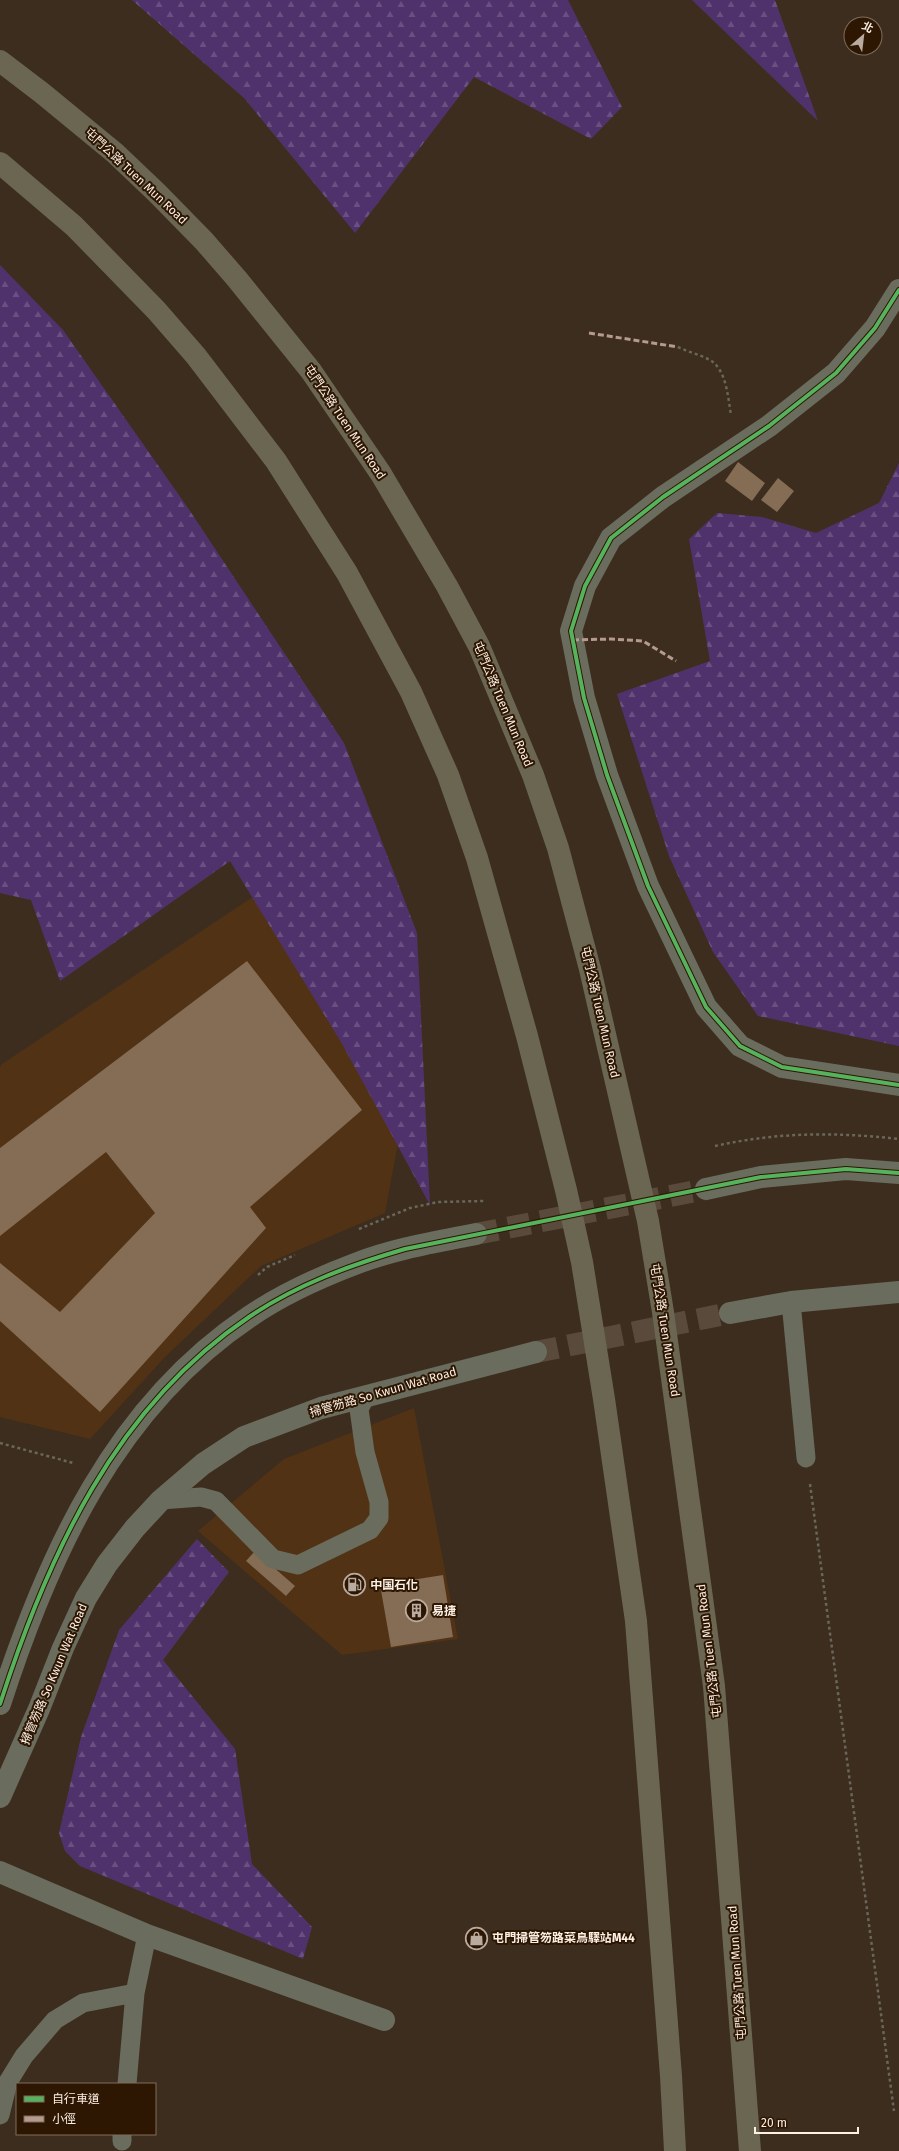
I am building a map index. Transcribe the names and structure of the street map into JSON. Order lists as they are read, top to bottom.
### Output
{
  "streets": {
    "highway": ["屯門公路 Tuen Mun Road"],
    "street": ["掃管笏路 So Kwun Wat Road"]
  },
  "places": {
    "fuel station": ["中国石化"],
    "building": ["易捷"],
    "shop": ["屯門掃管笏路菜鳥驛站M44"]
  },
  "legend": ["自行車道", "小徑"],
  "scale_bar": "20 m",
  "north": "top right"
}
